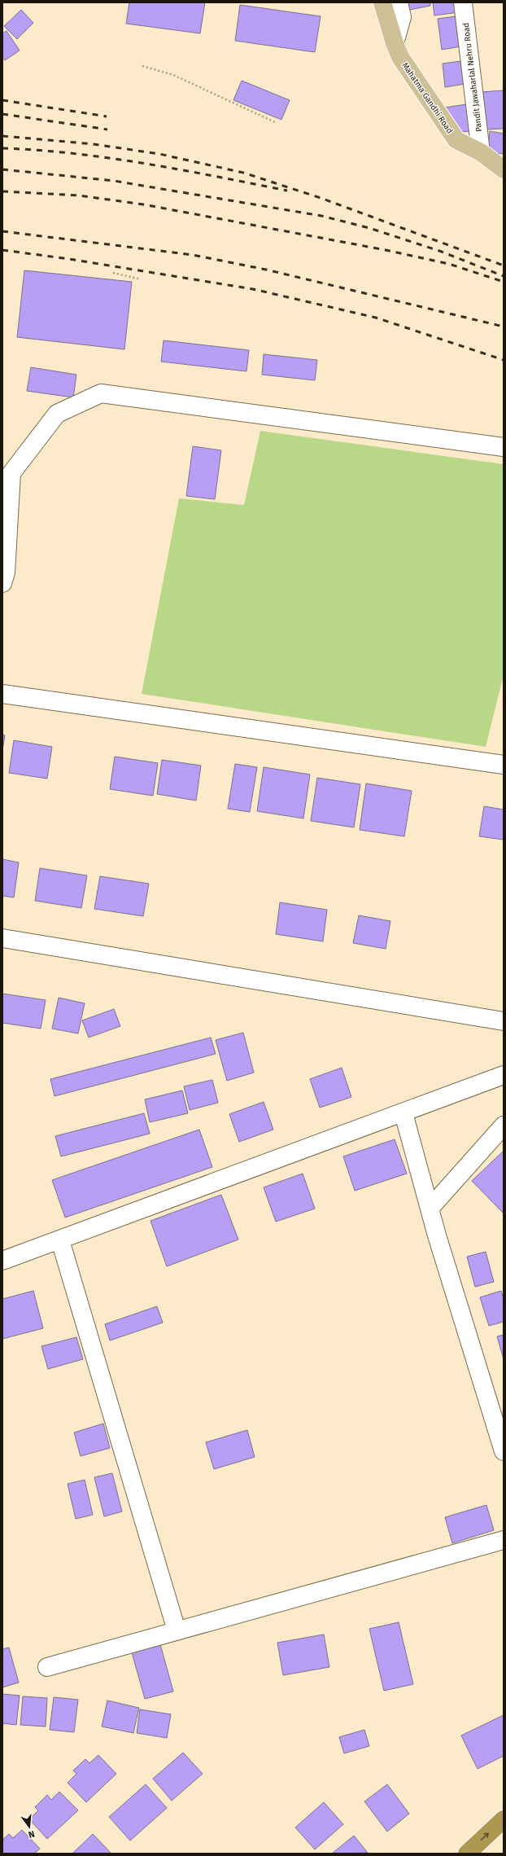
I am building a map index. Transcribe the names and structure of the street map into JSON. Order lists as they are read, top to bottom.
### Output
{
  "streets": {
    "main road": ["Mahatma Gandhi Road"],
    "street": ["Pandit Jawaharlal Nehru Road"]
  },
  "crossings": [
    ["Pandit Jawaharlal Nehru Road", "Mahatma Gandhi Road"]
  ],
  "north": "bottom"
}
